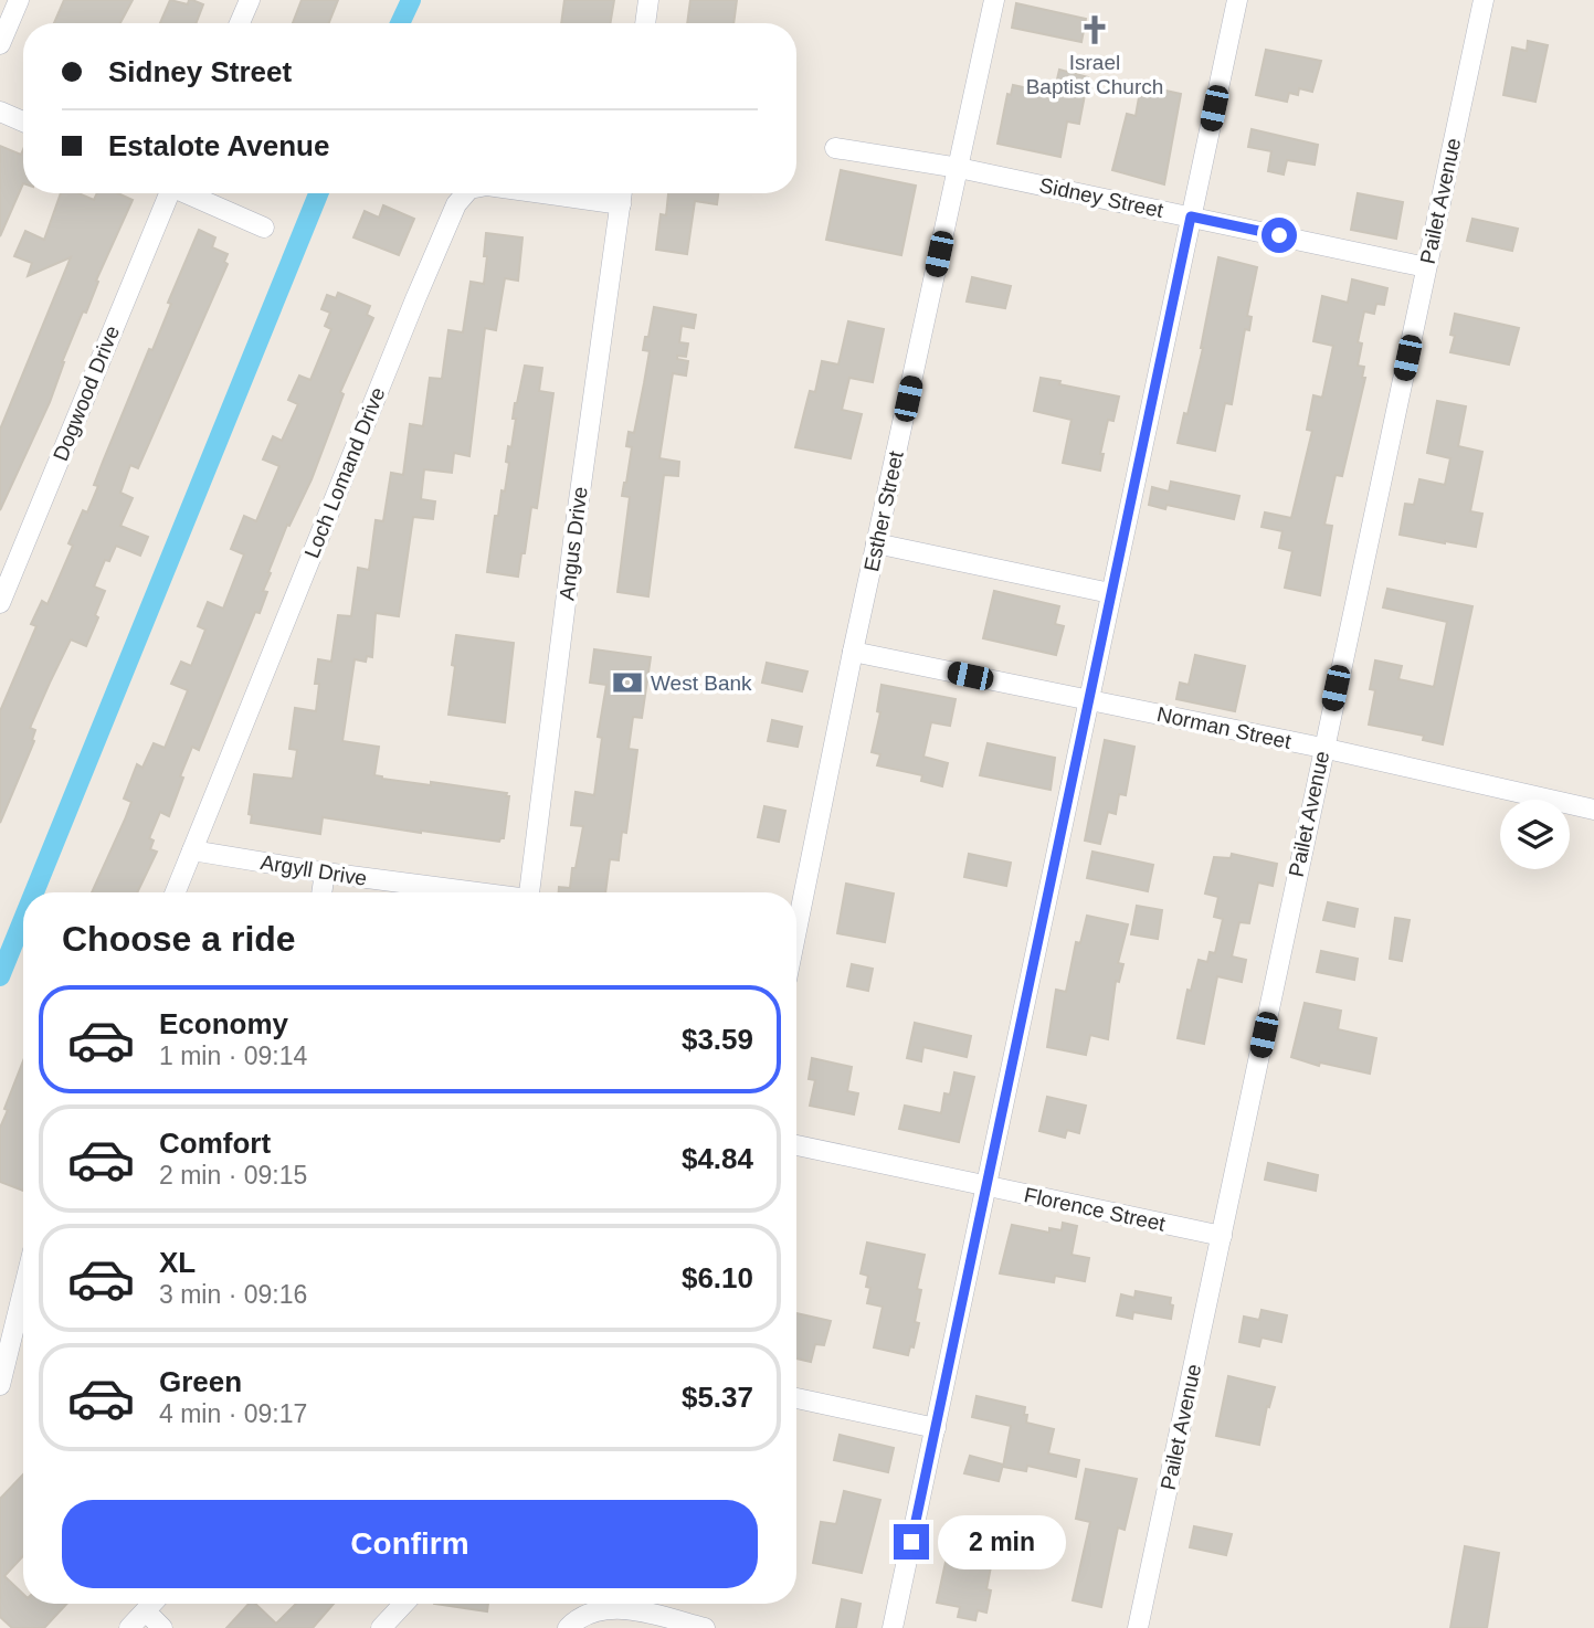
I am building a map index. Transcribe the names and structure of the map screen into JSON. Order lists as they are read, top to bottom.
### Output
{
  "streets": {
    "street": [
      "Sidney Street",
      "Pailet Avenue",
      "Dogwood Drive",
      "Loch Lomand Drive",
      "Esther Street",
      "Angus Drive",
      "Norman Street",
      "Argyll Drive",
      "Florence Street"
    ]
  },
  "crossings": [
    ["Sidney Street", "Pailet Avenue"],
    ["Sidney Street", "Esther Street"],
    ["Pailet Avenue", "Norman Street"],
    ["Pailet Avenue", "Florence Street"],
    ["Loch Lomand Drive", "Angus Drive"],
    ["Loch Lomand Drive", "Argyll Drive"],
    ["Esther Street", "Norman Street"]
  ],
  "places": {
    "church": ["Israel Baptist Church"],
    "bank": ["West Bank"]
  },
  "page": {
    "banner": ["Sidney Street", "Estalote Avenue"],
    "heading": "Choose a ride",
    "list": [
      {
        "name": "Economy",
        "note": "1 min · 09:14",
        "value": "$3.59"
      },
      {
        "name": "Comfort",
        "note": "2 min · 09:15",
        "value": "$4.84"
      },
      {
        "name": "XL",
        "note": "3 min · 09:16",
        "value": "$6.10"
      },
      {
        "name": "Green",
        "note": "4 min · 09:17",
        "value": "$5.37"
      }
    ],
    "buttons": "Confirm",
    "bubble": "2 min"
  }
}
